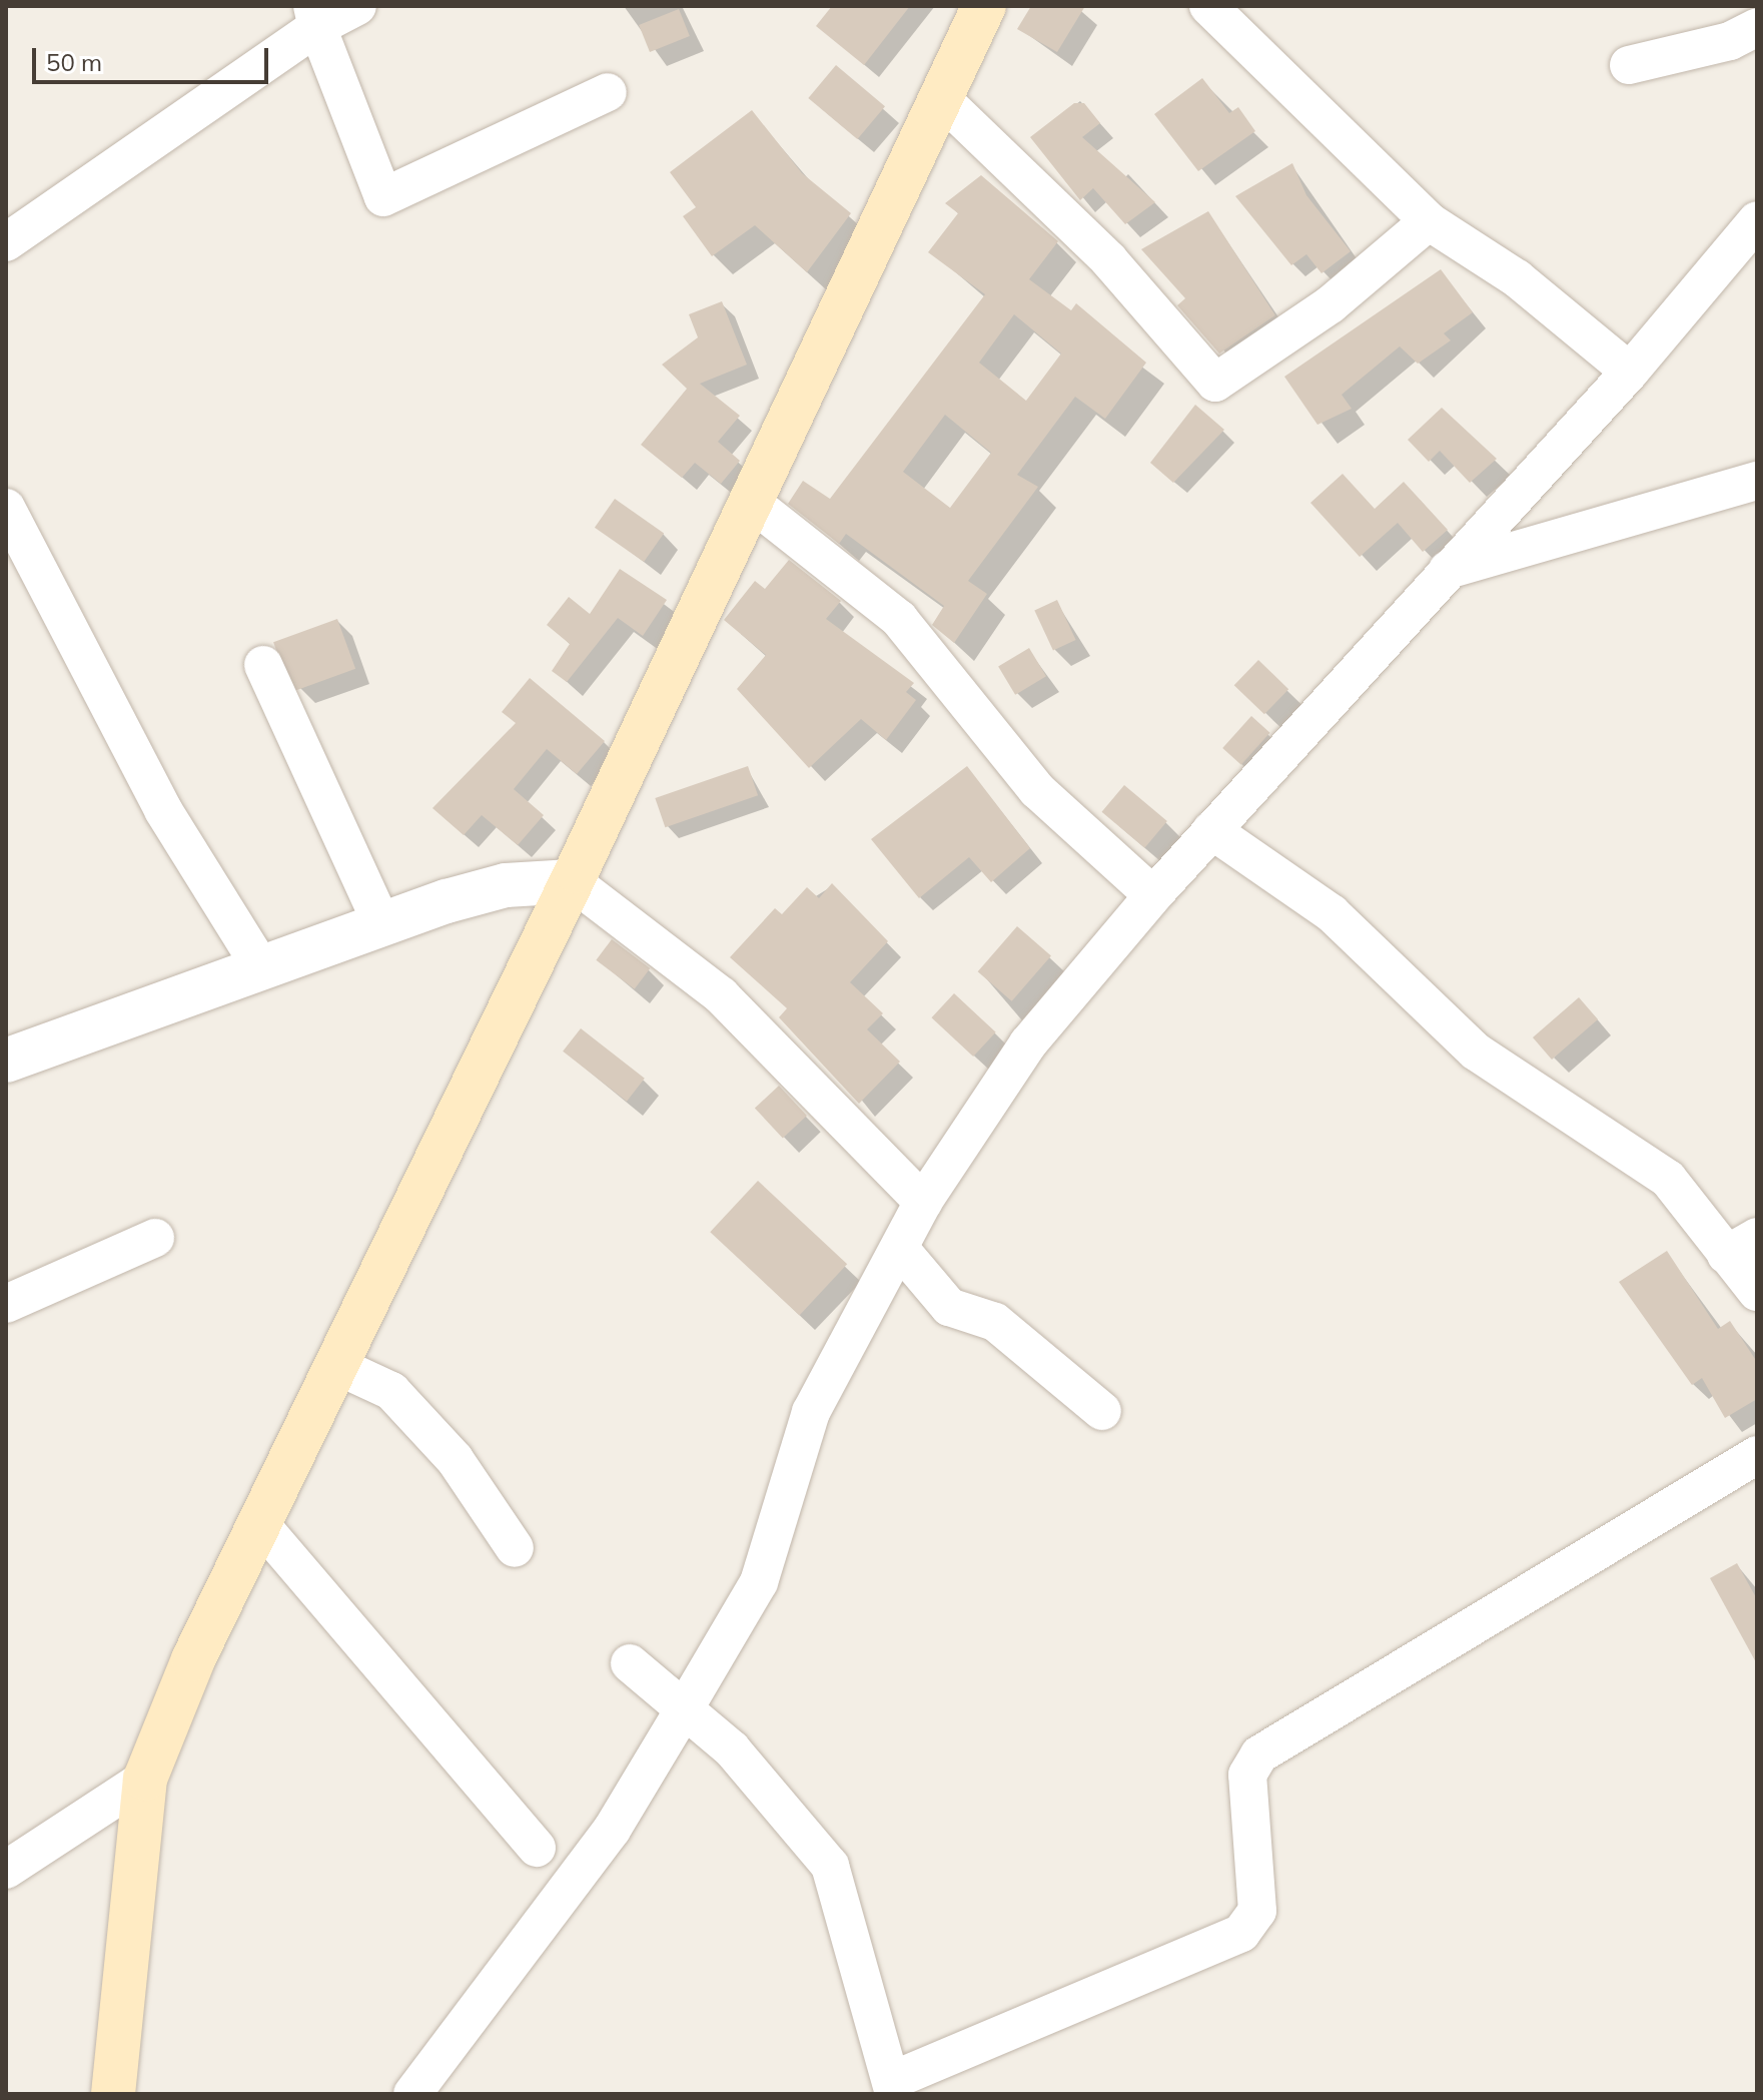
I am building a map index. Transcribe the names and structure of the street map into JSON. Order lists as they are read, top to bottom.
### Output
{
  "scale_bar": "50 m"
}
